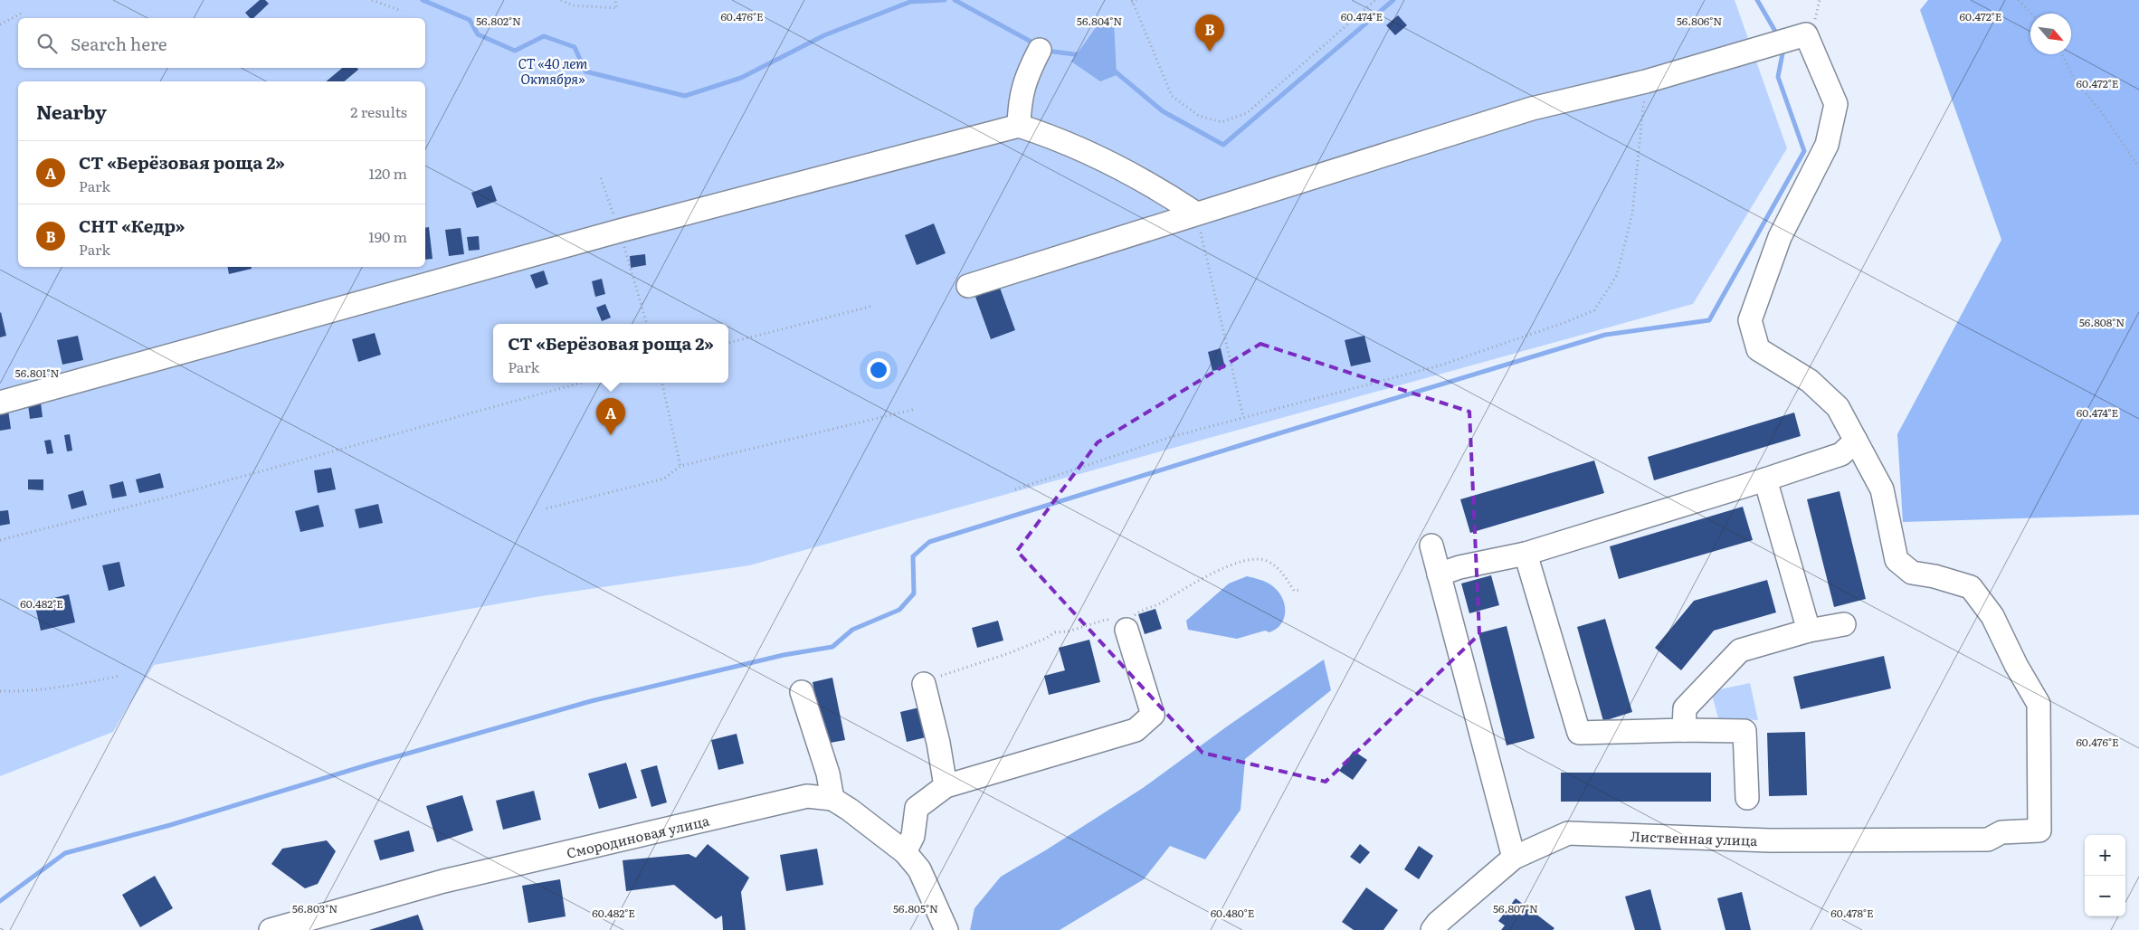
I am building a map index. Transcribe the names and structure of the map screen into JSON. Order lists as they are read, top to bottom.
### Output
{
  "streets": {
    "street": ["Смородиновая улица", "Лиственная улица"]
  },
  "parks": ["СТ «40 лет Октября»"],
  "north": "bottom right",
  "page": {
    "pins": ["B", "A"],
    "search": "Search here",
    "heading": ["Nearby", "2 results"],
    "list": [
      {
        "mark": "A",
        "name": "СТ «Берёзовая роща 2»",
        "note": "Park",
        "value": "120 m"
      },
      {
        "mark": "B",
        "name": "СНТ «Кедр»",
        "note": "Park",
        "value": "190 m"
      }
    ],
    "popup": ["СТ «Берёзовая роща 2»", "Park"],
    "map_buttons": ["+", "−"]
  },
  "coordinates": [
    "60.474°E",
    "60.472°E",
    "60.476°E",
    "56.802°N",
    "56.804°N",
    "56.806°N",
    "56.808°N",
    "56.801°N",
    "60.482°E",
    "56.803°N",
    "56.805°N",
    "56.807°N",
    "60.480°E",
    "60.478°E"
  ]
}
